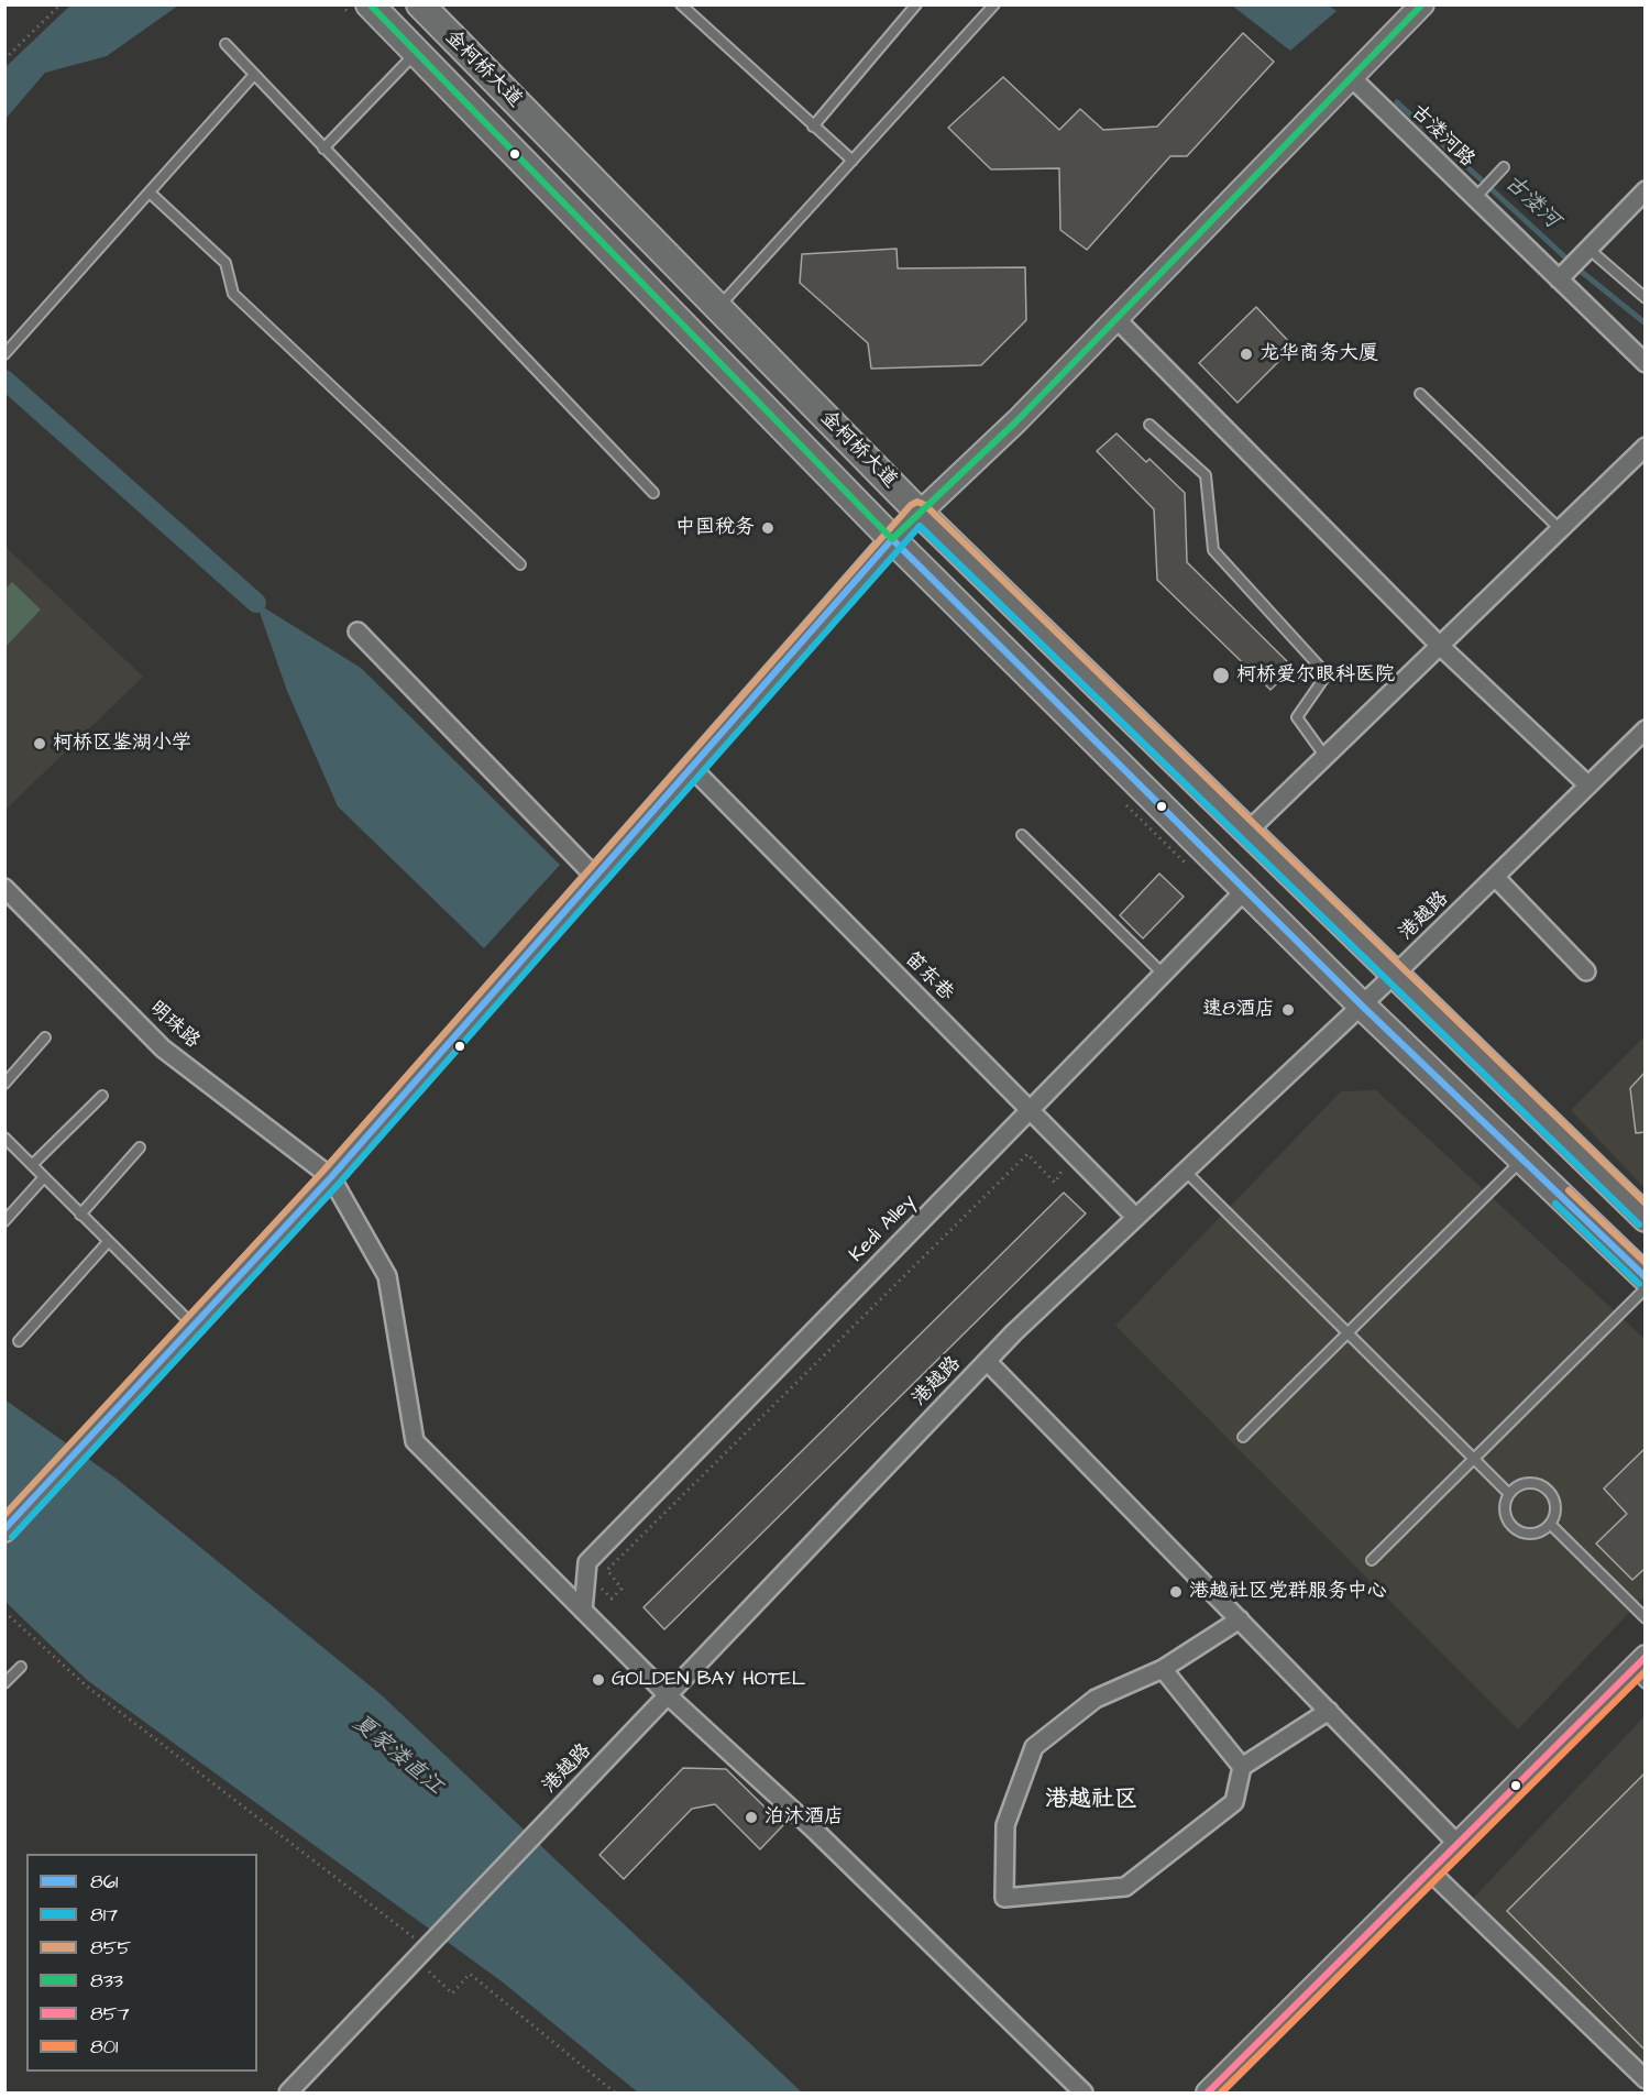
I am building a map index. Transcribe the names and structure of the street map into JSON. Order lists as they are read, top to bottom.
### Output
{
  "streets": {
    "main road": ["金柯桥大道"],
    "street": [
      "古溇河路",
      "港越路",
      "笛东巷",
      "明珠路",
      "Kedi Alley"
    ]
  },
  "crossings": [
    ["金柯桥大道", "港越路"],
    ["金柯桥大道", "Kedi Alley"],
    ["港越路", "笛东巷"],
    ["笛东巷", "Kedi Alley"]
  ],
  "districts": ["港越社区"],
  "water": ["古溇河", "夏家溇直江"],
  "places": [
    "龙华商务大厦",
    "中国税务",
    "柯桥爱尔眼科医院",
    "柯桥区鉴湖小学",
    "速8酒店",
    "港越社区党群服务中心",
    "GOLDEN BAY HOTEL",
    "泊沐酒店"
  ],
  "lines": [
    "transit line 833",
    "transit line 855",
    "transit line 817",
    "transit line 861",
    "transit line 857",
    "transit line 801"
  ],
  "legend": [
    "861",
    "817",
    "855",
    "833",
    "857",
    "801"
  ]
}
